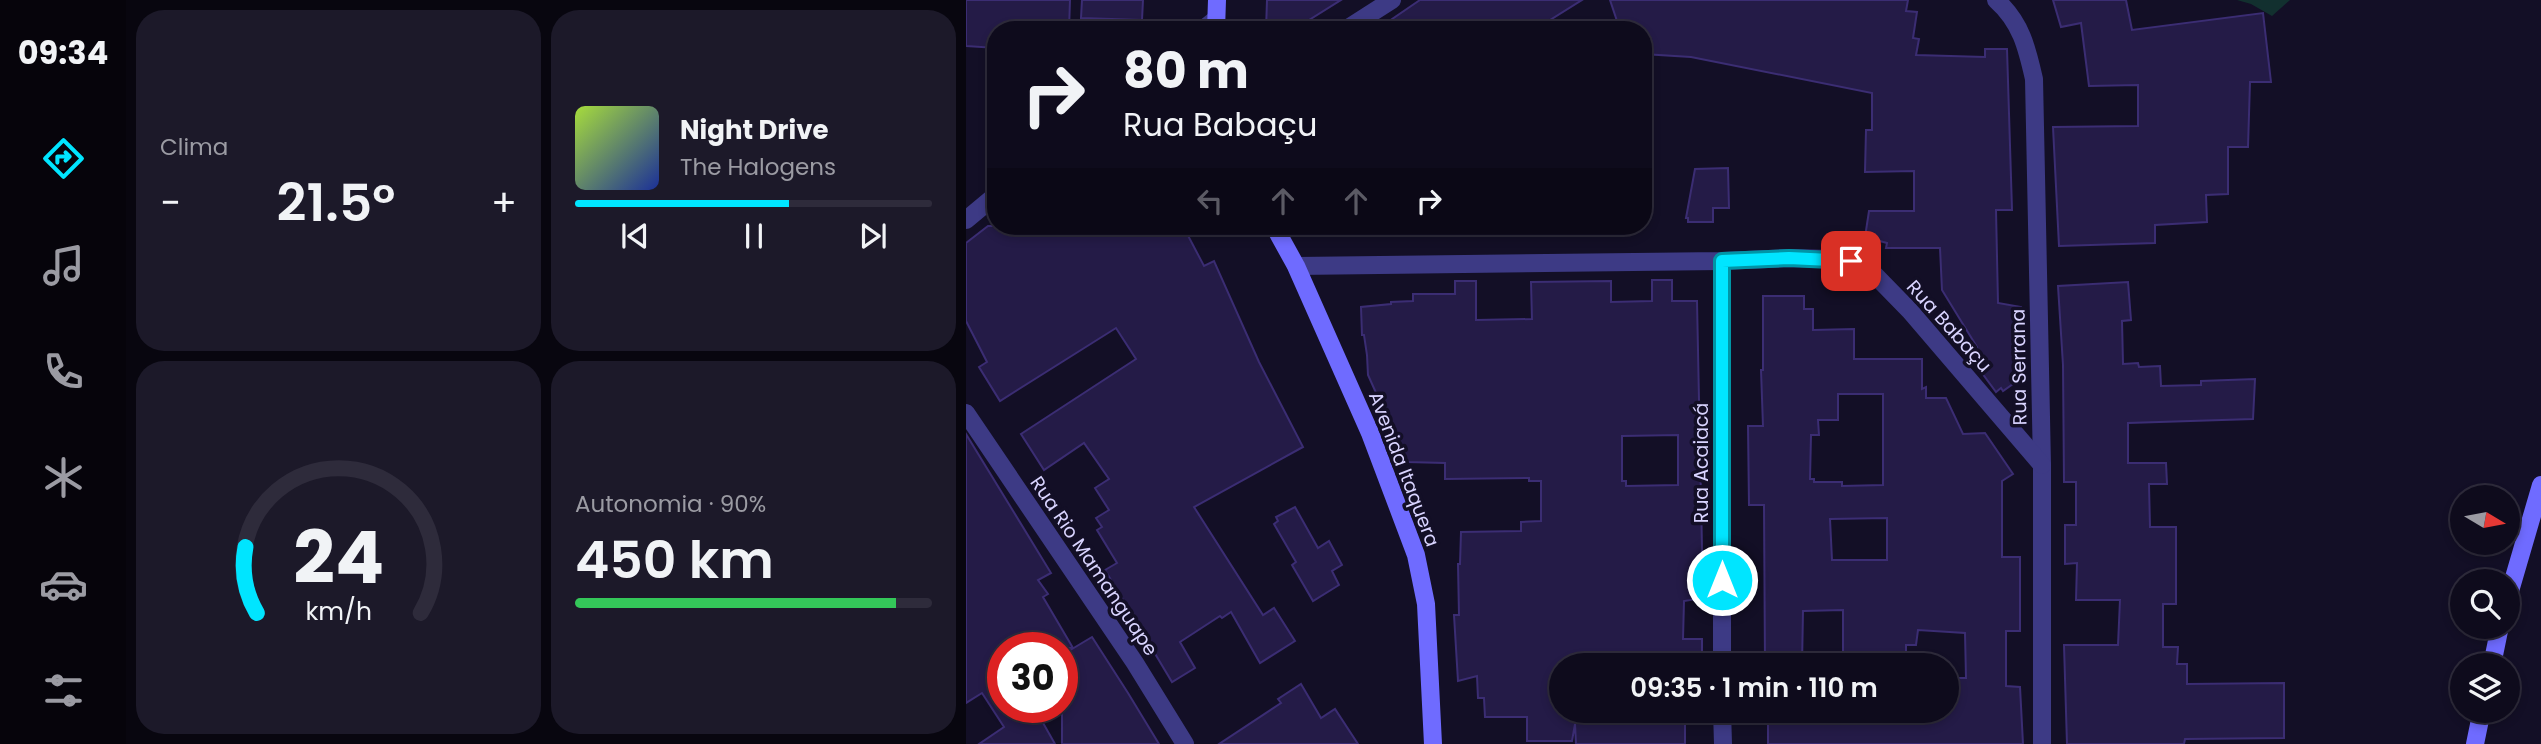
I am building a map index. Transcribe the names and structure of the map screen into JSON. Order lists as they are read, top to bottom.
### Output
{
  "streets": {
    "street": [
      "Rua Babaçu",
      "Rua Serrana",
      "Rua Acaiacá",
      "Avenida Itaquera",
      "Rua Rio Mamanguape"
    ]
  },
  "crossings": [
    ["Rua Babaçu", "Rua Serrana"],
    ["Rua Babaçu", "Rua Acaiacá"],
    ["Rua Babaçu", "Avenida Itaquera"]
  ],
  "north": "right",
  "page": {
    "tabs": "09:34",
    "tile": [
      "Clima",
      ["Autonomia · 90%", "450 km"]
    ],
    "turn": ["80 m", "Rua Babaçu"],
    "song": ["Night Drive", "The Halogens"],
    "heat": ["−", "21.5°", "+"],
    "limit": "30",
    "trip": "09:35 · 1 min · 110 m",
    "gauge": ["24", "km/h"]
  }
}
